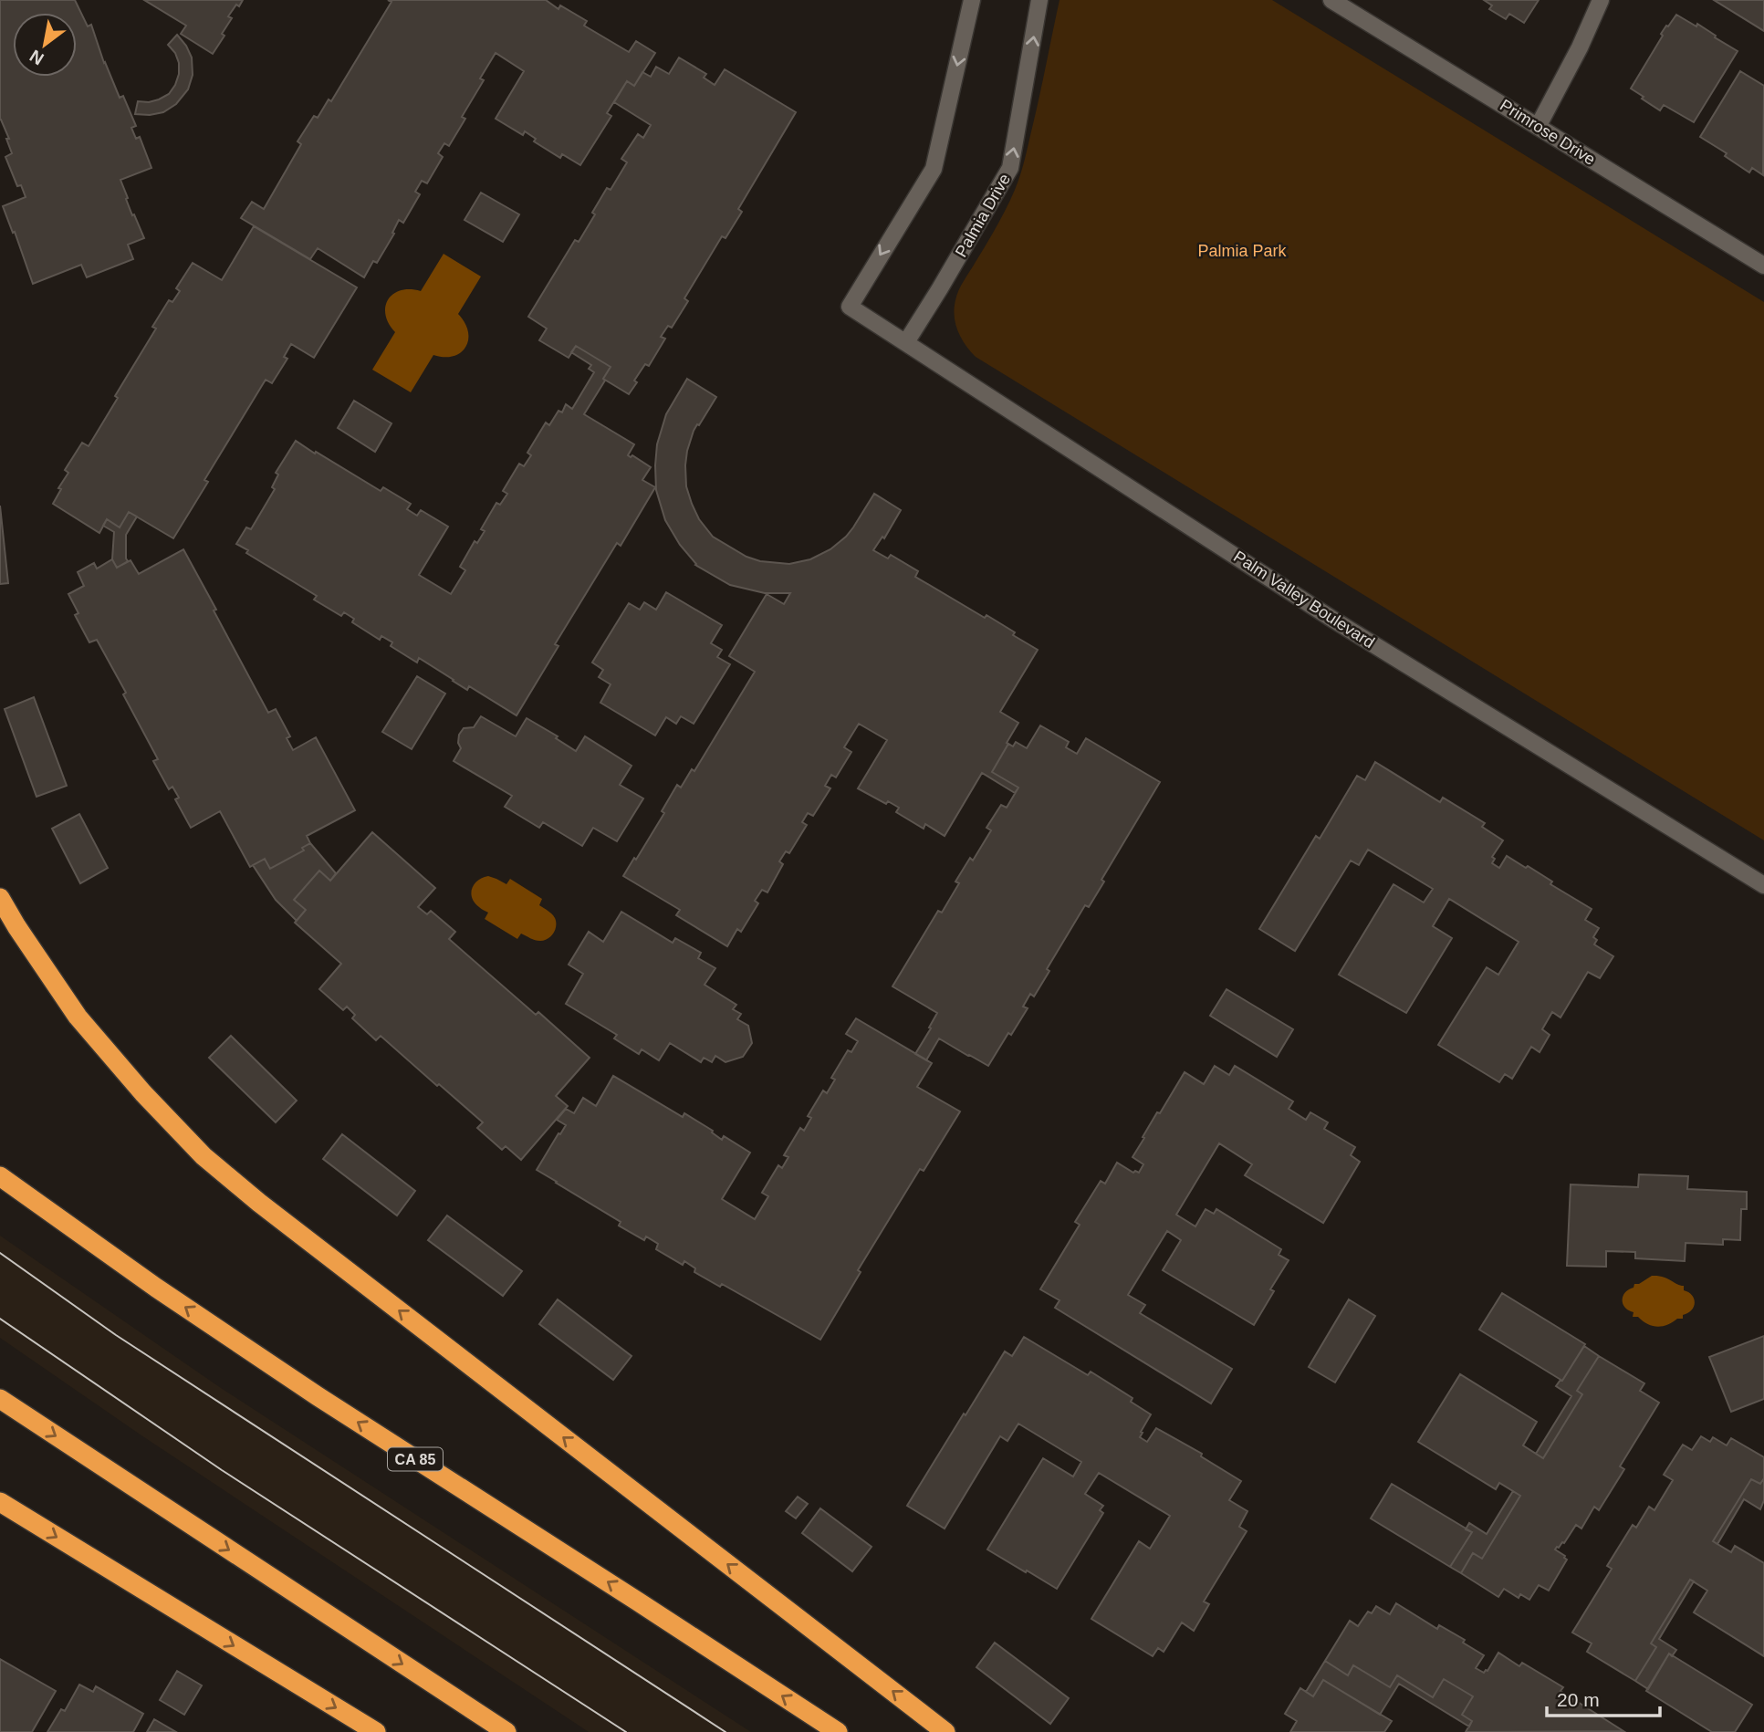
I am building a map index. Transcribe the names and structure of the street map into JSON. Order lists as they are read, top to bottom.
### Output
{
  "streets": {
    "highway": ["CA 85"],
    "street": ["Primrose Drive", "Palmia Drive", "Palm Valley Boulevard"]
  },
  "crossings": [
    ["Palmia Drive", "Palm Valley Boulevard"]
  ],
  "one_way": ["Palmia Drive"],
  "parks": ["Palmia Park"],
  "scale_bar": "20 m",
  "north": "bottom left"
}
